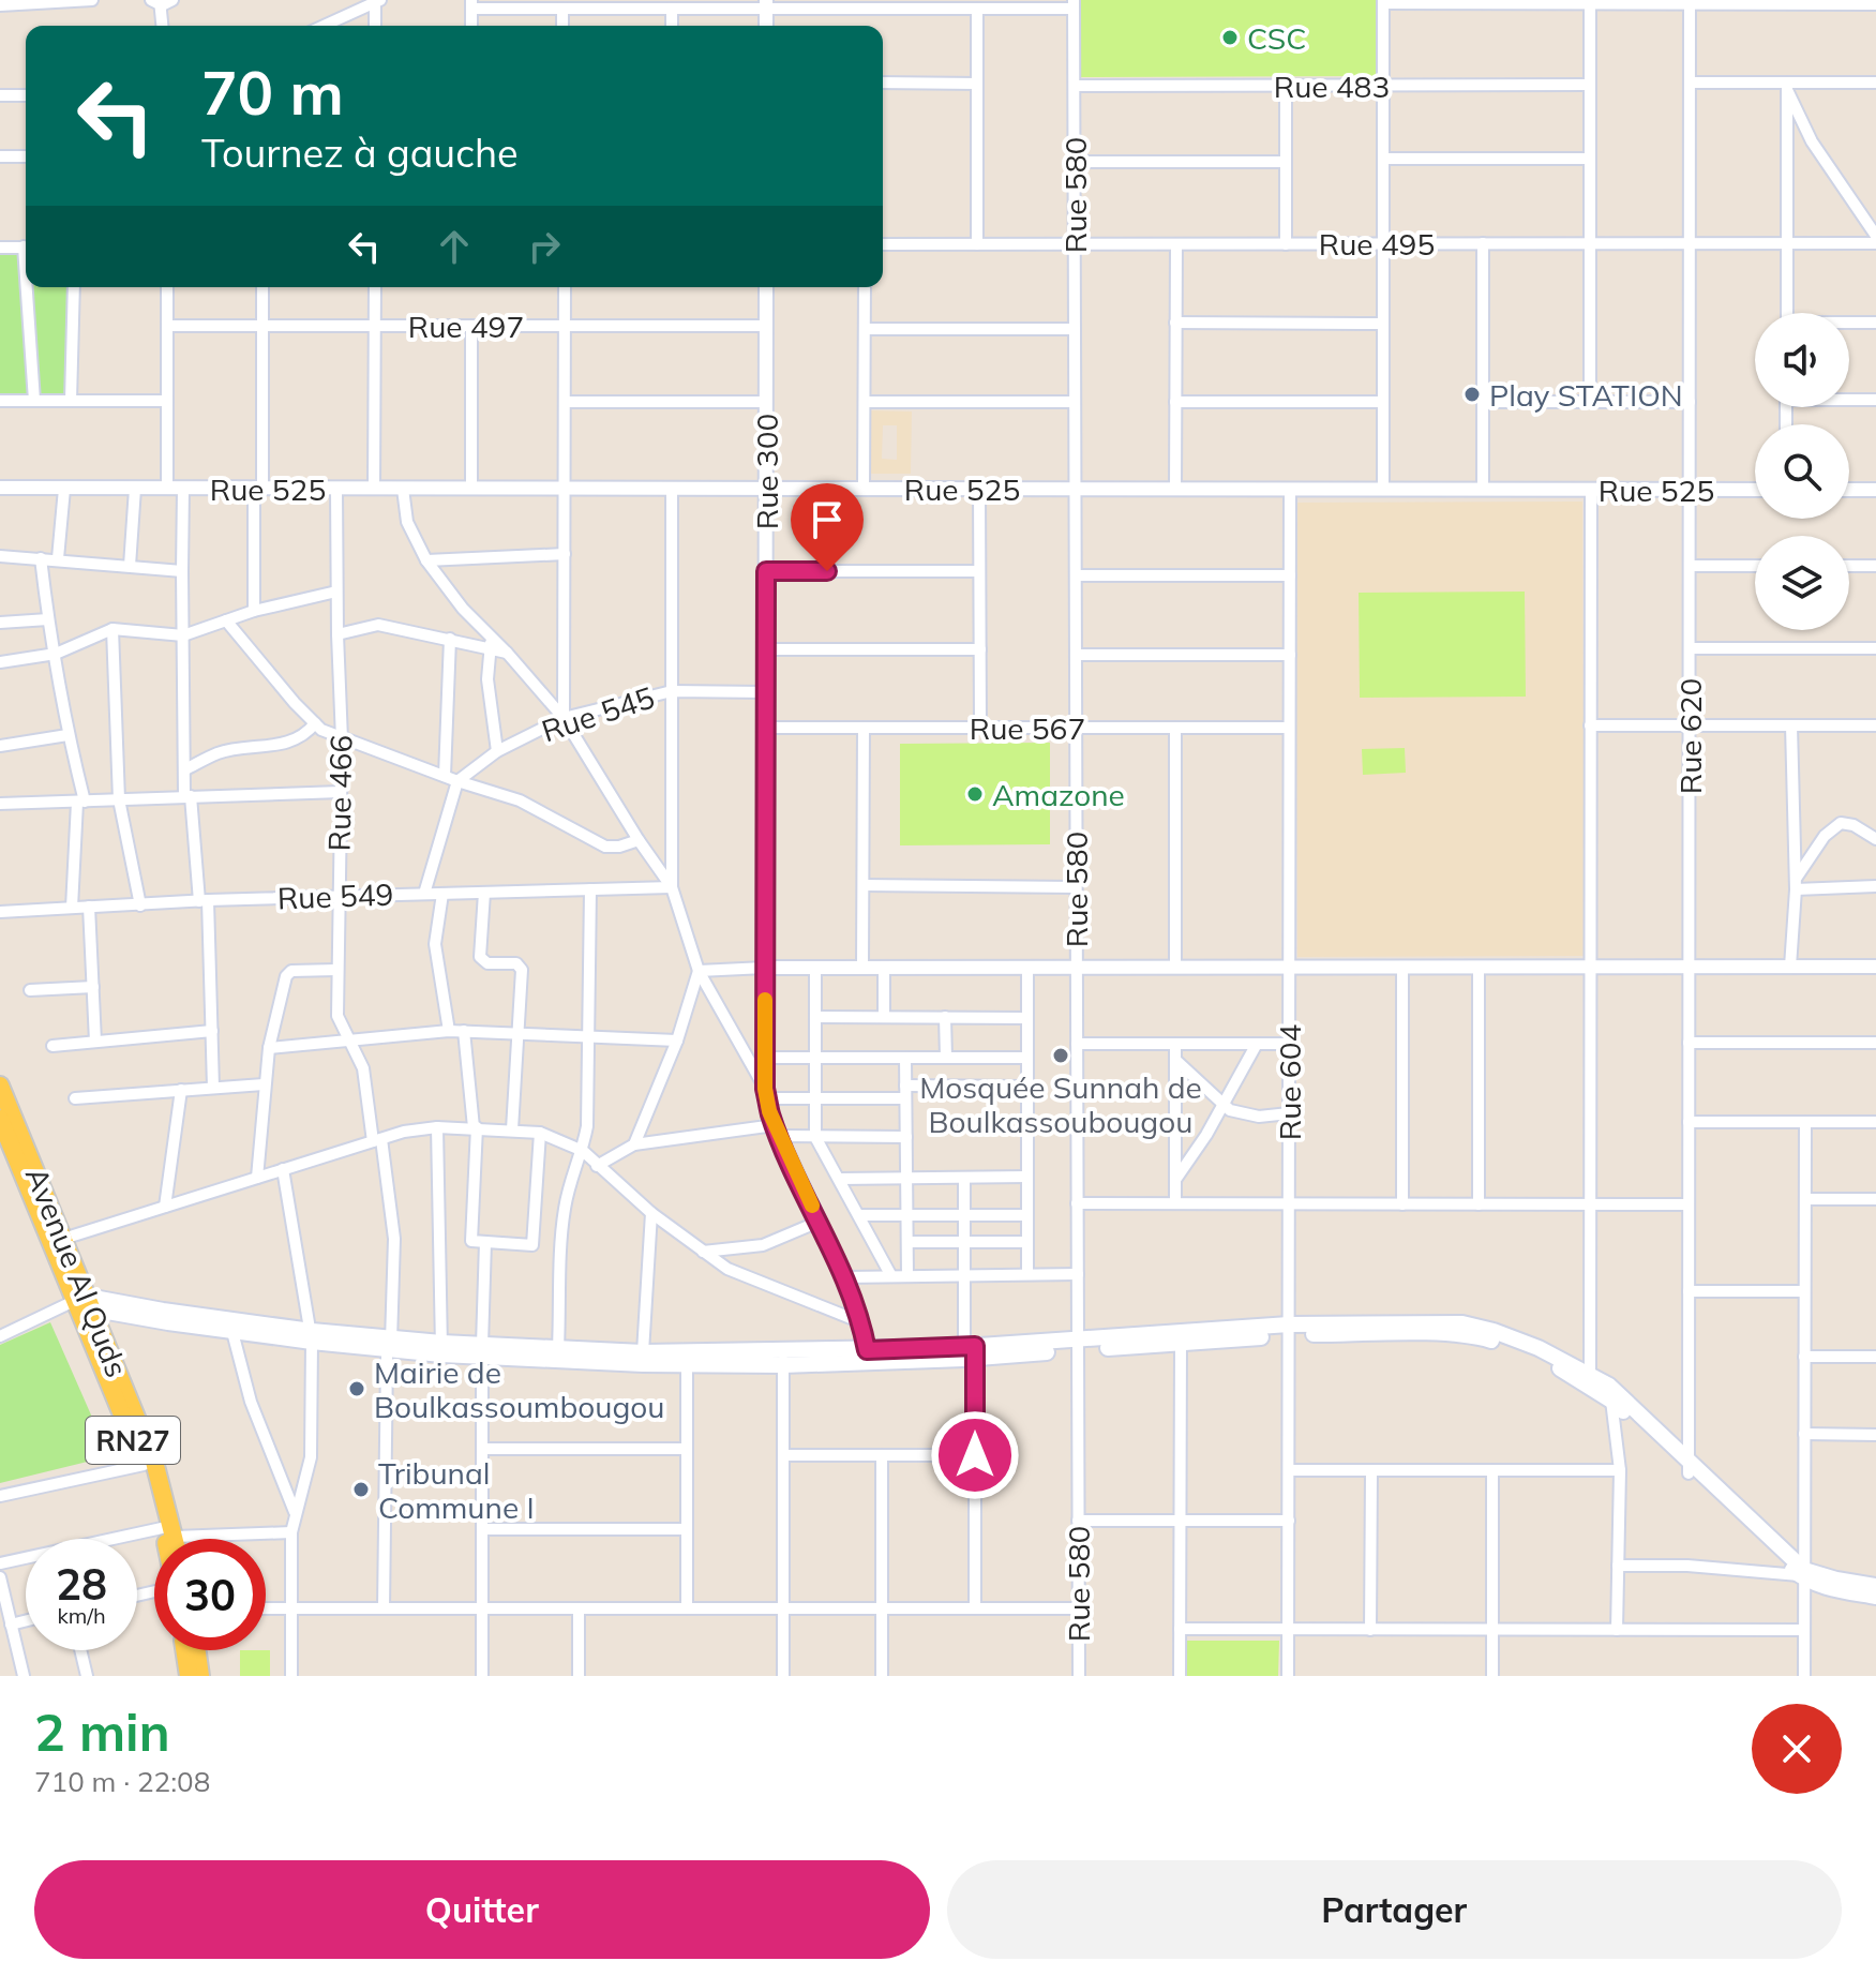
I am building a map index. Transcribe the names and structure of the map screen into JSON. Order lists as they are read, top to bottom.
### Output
{
  "streets": {
    "main road": ["Avenue Al Quds", "RN27"],
    "street": [
      "Rue 483",
      "Rue 580",
      "Rue 495",
      "Rue 497",
      "Rue 300",
      "Rue 525",
      "Rue 545",
      "Rue 567",
      "Rue 620",
      "Rue 466",
      "Rue 549",
      "Rue 604"
    ]
  },
  "crossings": [
    ["Rue 483", "Rue 580"],
    ["Rue 580", "Rue 495"],
    ["Rue 580", "Rue 525"],
    ["Rue 580", "Rue 567"],
    ["Rue 495", "Rue 620"],
    ["Rue 497", "Rue 300"],
    ["Rue 300", "Rue 525"],
    ["Rue 300", "Rue 545"],
    ["Rue 300", "Rue 567"],
    ["Rue 525", "Rue 620"],
    ["Rue 525", "Rue 466"],
    ["Rue 525", "Rue 604"],
    ["Rue 567", "Rue 604"],
    ["Rue 466", "Rue 549"]
  ],
  "places": [
    "CSC",
    "Play STATION",
    "Amazone",
    "Mosquée Sunnah de Boulkassoubougou",
    "Mairie de Boulkassoumbougou",
    "Tribunal Commune I"
  ],
  "page": {
    "turn": ["70 m", "Tournez à gauche"],
    "speed": "28 km/h",
    "limit": "30",
    "heading": ["2 min", "710 m · 22:08"],
    "buttons": ["Quitter", "Partager"]
  }
}
